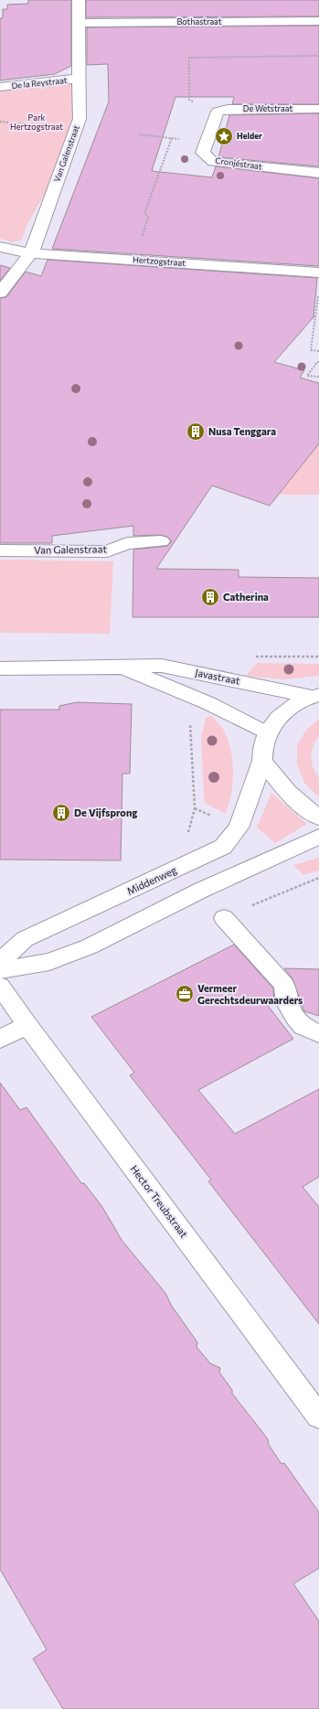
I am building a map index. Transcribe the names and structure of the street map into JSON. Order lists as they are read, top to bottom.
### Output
{
  "streets": {
    "street": [
      "Bothastraat",
      "De la Reystraat",
      "De Wetstraat",
      "Van Galenstraat",
      "Cronjéstraat",
      "Hertzogstraat",
      "Javastraat",
      "Middenweg",
      "Hector Treubstraat"
    ]
  },
  "crossings": [
    ["Bothastraat", "Van Galenstraat"],
    ["De la Reystraat", "Van Galenstraat"],
    ["De Wetstraat", "Cronjéstraat"],
    ["Van Galenstraat", "Hertzogstraat"],
    ["Javastraat", "Middenweg"]
  ],
  "parks": ["Park Hertzogstraat"],
  "places": {
    "place": ["Helder"],
    "building": ["Nusa Tenggara", "Catherina", "De Vijfsprong"],
    "office": ["Vermeer Gerechtsdeurwaarders"]
  }
}
